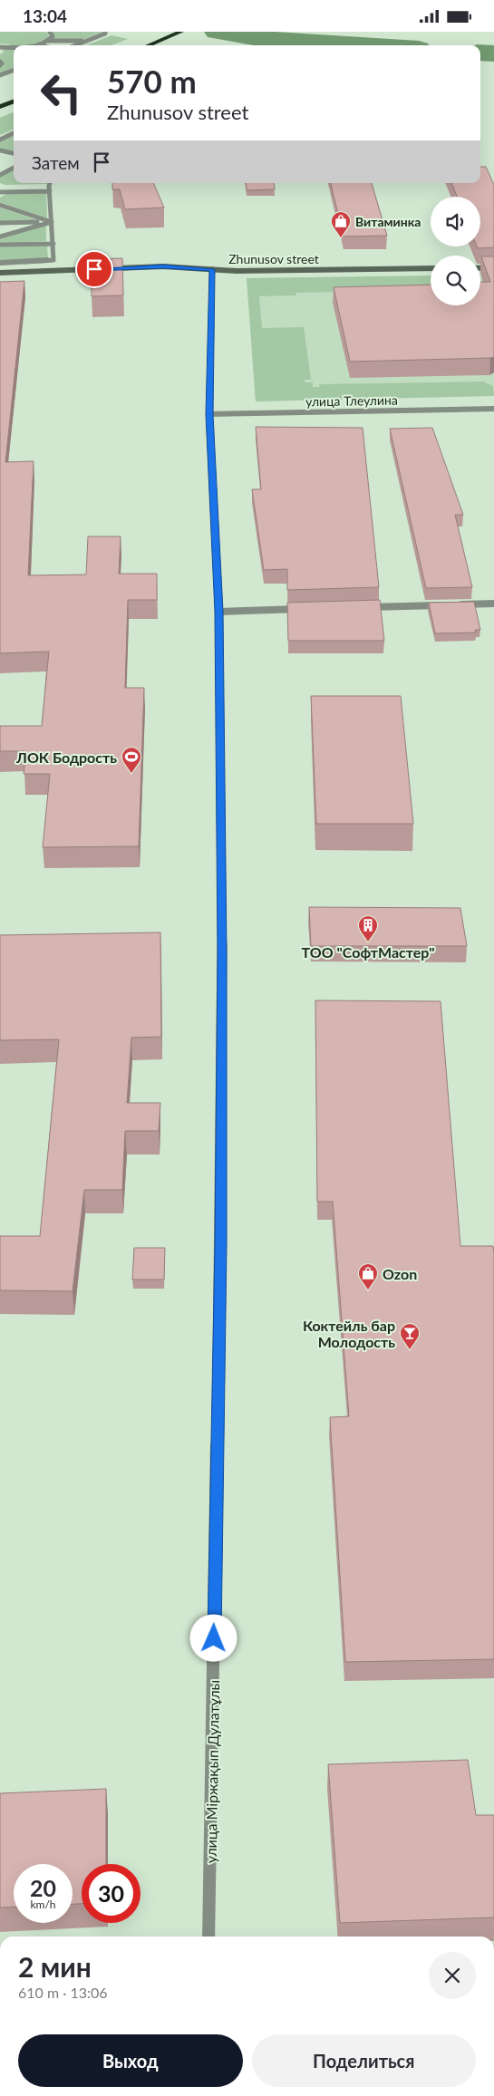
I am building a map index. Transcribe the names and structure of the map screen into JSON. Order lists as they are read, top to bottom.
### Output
{
  "streets": {
    "street": ["Zhunusov street", "улица Тлеулина", "улица Міржақып Дулатұлы"]
  },
  "crossings": [
    ["Zhunusov street", "улица Міржақып Дулатұлы"],
    ["улица Тлеулина", "улица Міржақып Дулатұлы"]
  ],
  "places": {
    "shop": ["Витаминка", "Ozon"],
    "sports": ["ЛОК Бодрость"],
    "building": ["ТОО \"СофтМастер\""],
    "bar": ["Коктейль бар Молодость"]
  },
  "page": {
    "status": "13:04",
    "turn": ["570 m", "Zhunusov street"],
    "then": "Затем",
    "speed": "20 km/h",
    "limit": "30",
    "heading": ["2 мин", "610 m · 13:06"],
    "buttons": ["Выход", "Поделиться"]
  }
}
